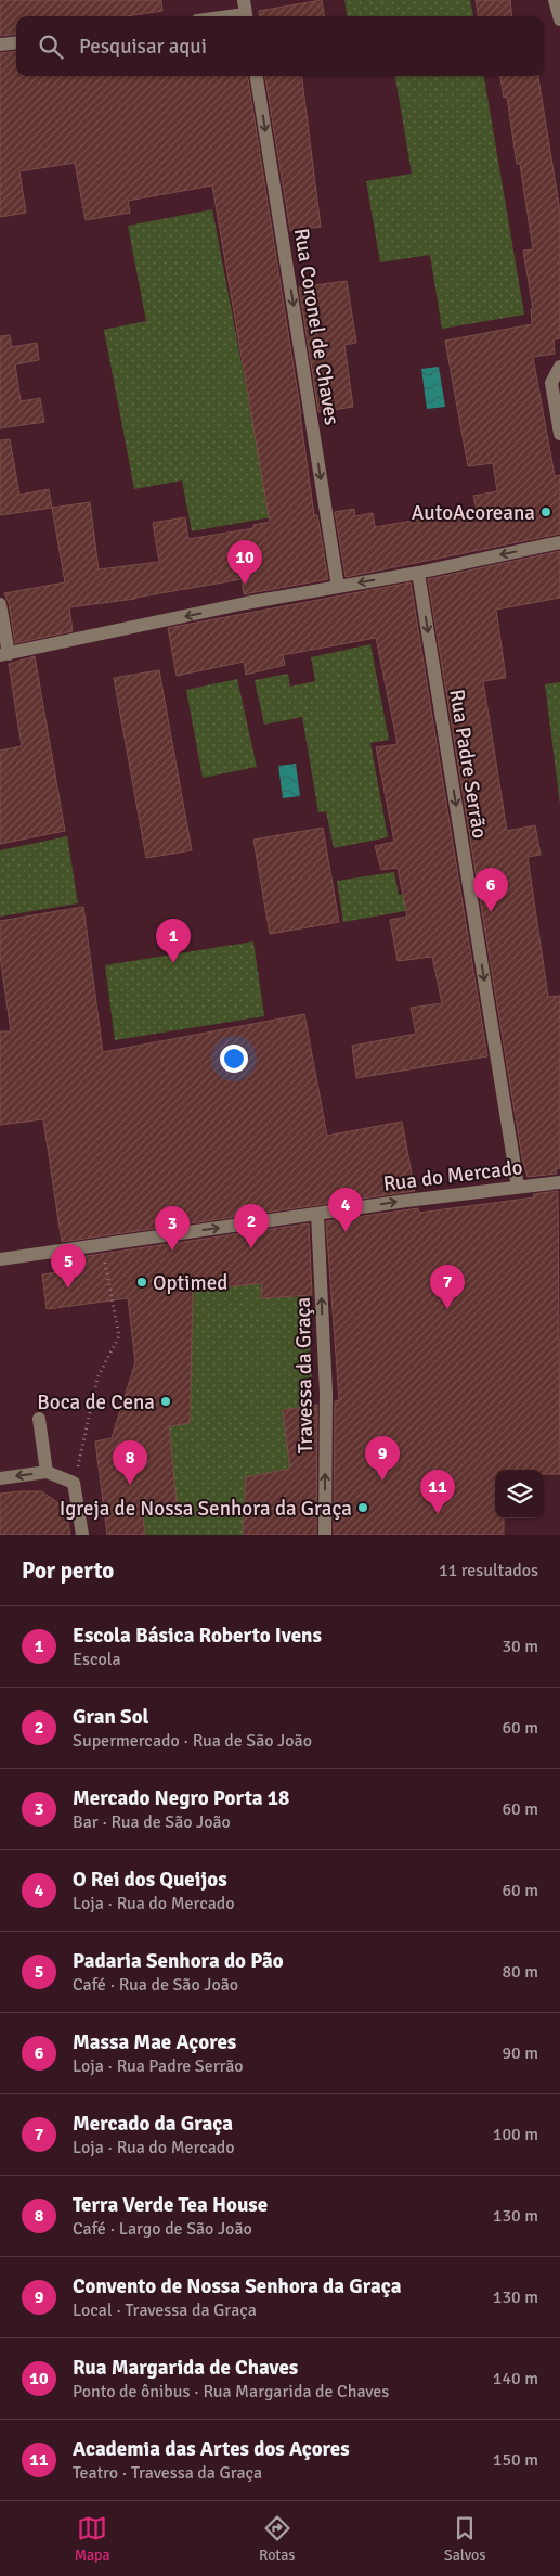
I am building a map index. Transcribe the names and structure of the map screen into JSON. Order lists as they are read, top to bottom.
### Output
{
  "streets": {
    "street": [
      "Rua Coronel de Chaves",
      "Rua Padre Serrão",
      "Rua do Mercado",
      "Travessa da Graça"
    ]
  },
  "crossings": [
    ["Rua Padre Serrão", "Rua do Mercado"],
    ["Rua do Mercado", "Travessa da Graça"]
  ],
  "one_way": [
    "Rua Coronel de Chaves",
    "Rua Padre Serrão",
    "Rua do Mercado",
    "Travessa da Graça"
  ],
  "places": [
    "AutoAcoreana",
    "Optimed",
    "Boca de Cena",
    "Igreja de Nossa Senhora da Graça"
  ],
  "page": {
    "search": "Pesquisar aqui",
    "pins": [
      "10",
      "6",
      "1",
      "4",
      "2",
      "3",
      "5",
      "7",
      "9",
      "8",
      "11"
    ],
    "heading": ["Por perto", "11 resultados"],
    "list": [
      {
        "mark": "1",
        "name": "Escola Básica Roberto Ivens",
        "note": "Escola",
        "value": "30 m"
      },
      {
        "mark": "2",
        "name": "Gran Sol",
        "note": "Supermercado · Rua de São João",
        "value": "60 m"
      },
      {
        "mark": "3",
        "name": "Mercado Negro Porta 18",
        "note": "Bar · Rua de São João",
        "value": "60 m"
      },
      {
        "mark": "4",
        "name": "O Rei dos Queijos",
        "note": "Loja · Rua do Mercado",
        "value": "60 m"
      },
      {
        "mark": "5",
        "name": "Padaria Senhora do Pão",
        "note": "Café · Rua de São João",
        "value": "80 m"
      },
      {
        "mark": "6",
        "name": "Massa Mae Açores",
        "note": "Loja · Rua Padre Serrão",
        "value": "90 m"
      },
      {
        "mark": "7",
        "name": "Mercado da Graça",
        "note": "Loja · Rua do Mercado",
        "value": "100 m"
      },
      {
        "mark": "8",
        "name": "Terra Verde Tea House",
        "note": "Café · Largo de São João",
        "value": "130 m"
      },
      {
        "mark": "9",
        "name": "Convento de Nossa Senhora da Graça",
        "note": "Local · Travessa da Graça",
        "value": "130 m"
      },
      {
        "mark": "10",
        "name": "Rua Margarida de Chaves",
        "note": "Ponto de ônibus · Rua Margarida de Chaves",
        "value": "140 m"
      },
      {
        "mark": "11",
        "name": "Academia das Artes dos Açores",
        "note": "Teatro · Travessa da Graça",
        "value": "150 m"
      }
    ],
    "nav": ["Mapa", "Rotas", "Salvos"]
  }
}
